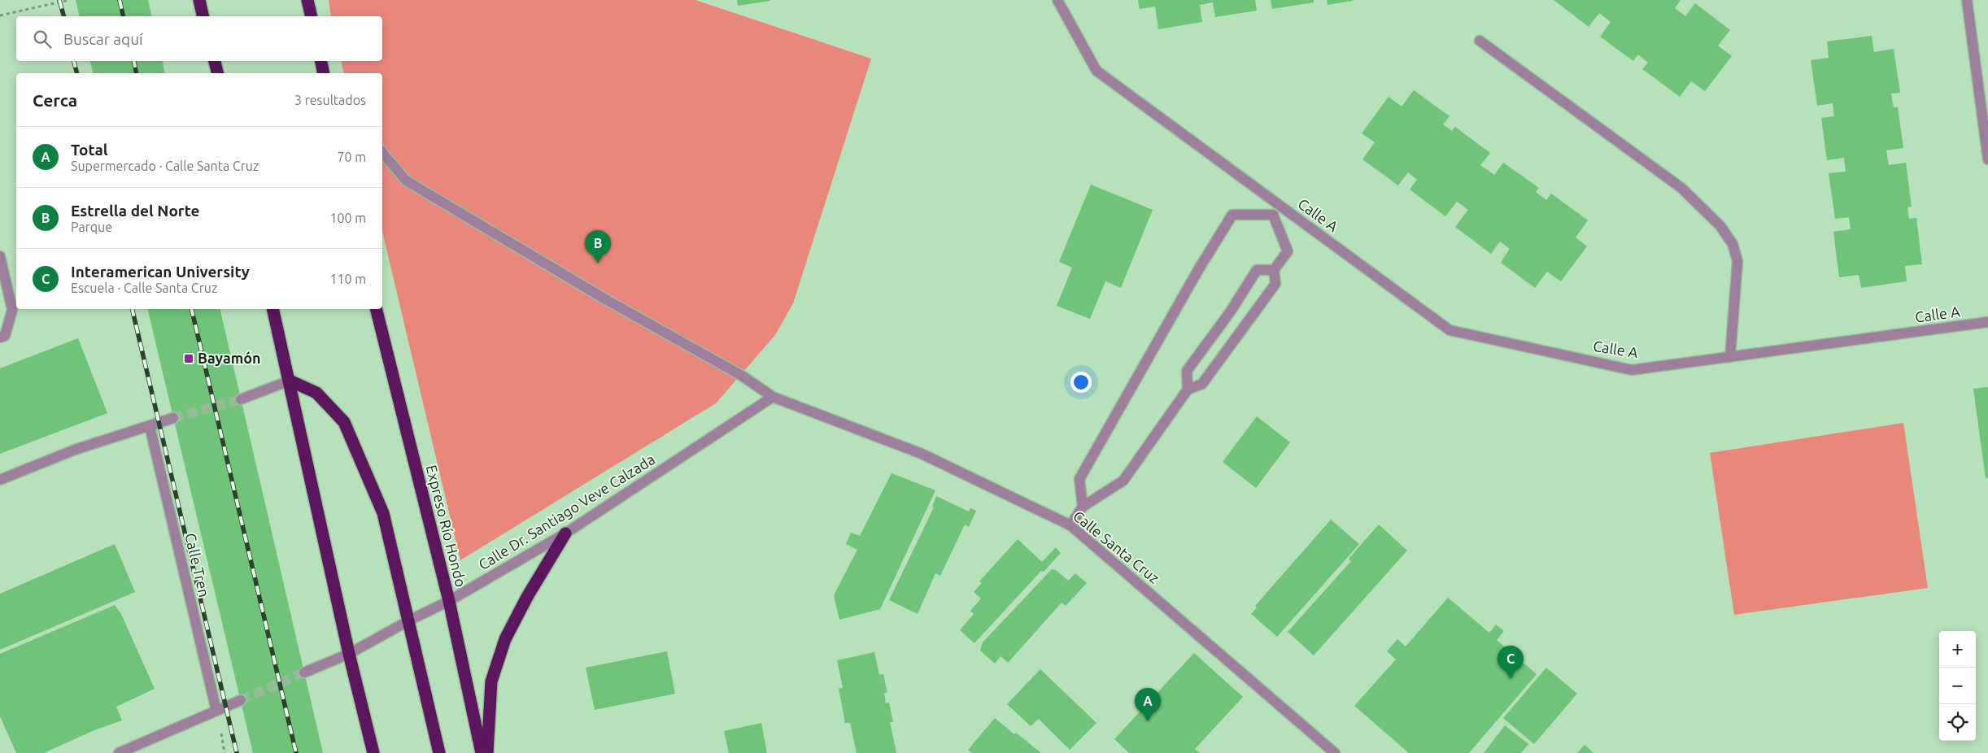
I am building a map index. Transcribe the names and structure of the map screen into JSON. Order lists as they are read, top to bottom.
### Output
{
  "streets": {
    "highway": ["Expreso Río Hondo"],
    "street": [
      "Calle A",
      "Calle Dr. Santiago Veve Calzada",
      "Calle Santa Cruz",
      "Calle Tren"
    ]
  },
  "crossings": [
    ["Calle Dr. Santiago Veve Calzada", "Expreso Río Hondo"],
    ["Calle Dr. Santiago Veve Calzada", "Calle Santa Cruz"]
  ],
  "places": {
    "transit": ["Bayamón"]
  },
  "page": {
    "search": "Buscar aquí",
    "heading": ["Cerca", "3 resultados"],
    "list": [
      {
        "mark": "A",
        "name": "Total",
        "note": "Supermercado · Calle Santa Cruz",
        "value": "70 m"
      },
      {
        "mark": "B",
        "name": "Estrella del Norte",
        "note": "Parque",
        "value": "100 m"
      },
      {
        "mark": "C",
        "name": "Interamerican University",
        "note": "Escuela · Calle Santa Cruz",
        "value": "110 m"
      }
    ],
    "pins": ["B", "C", "A"],
    "map_buttons": ["+", "−"]
  }
}
